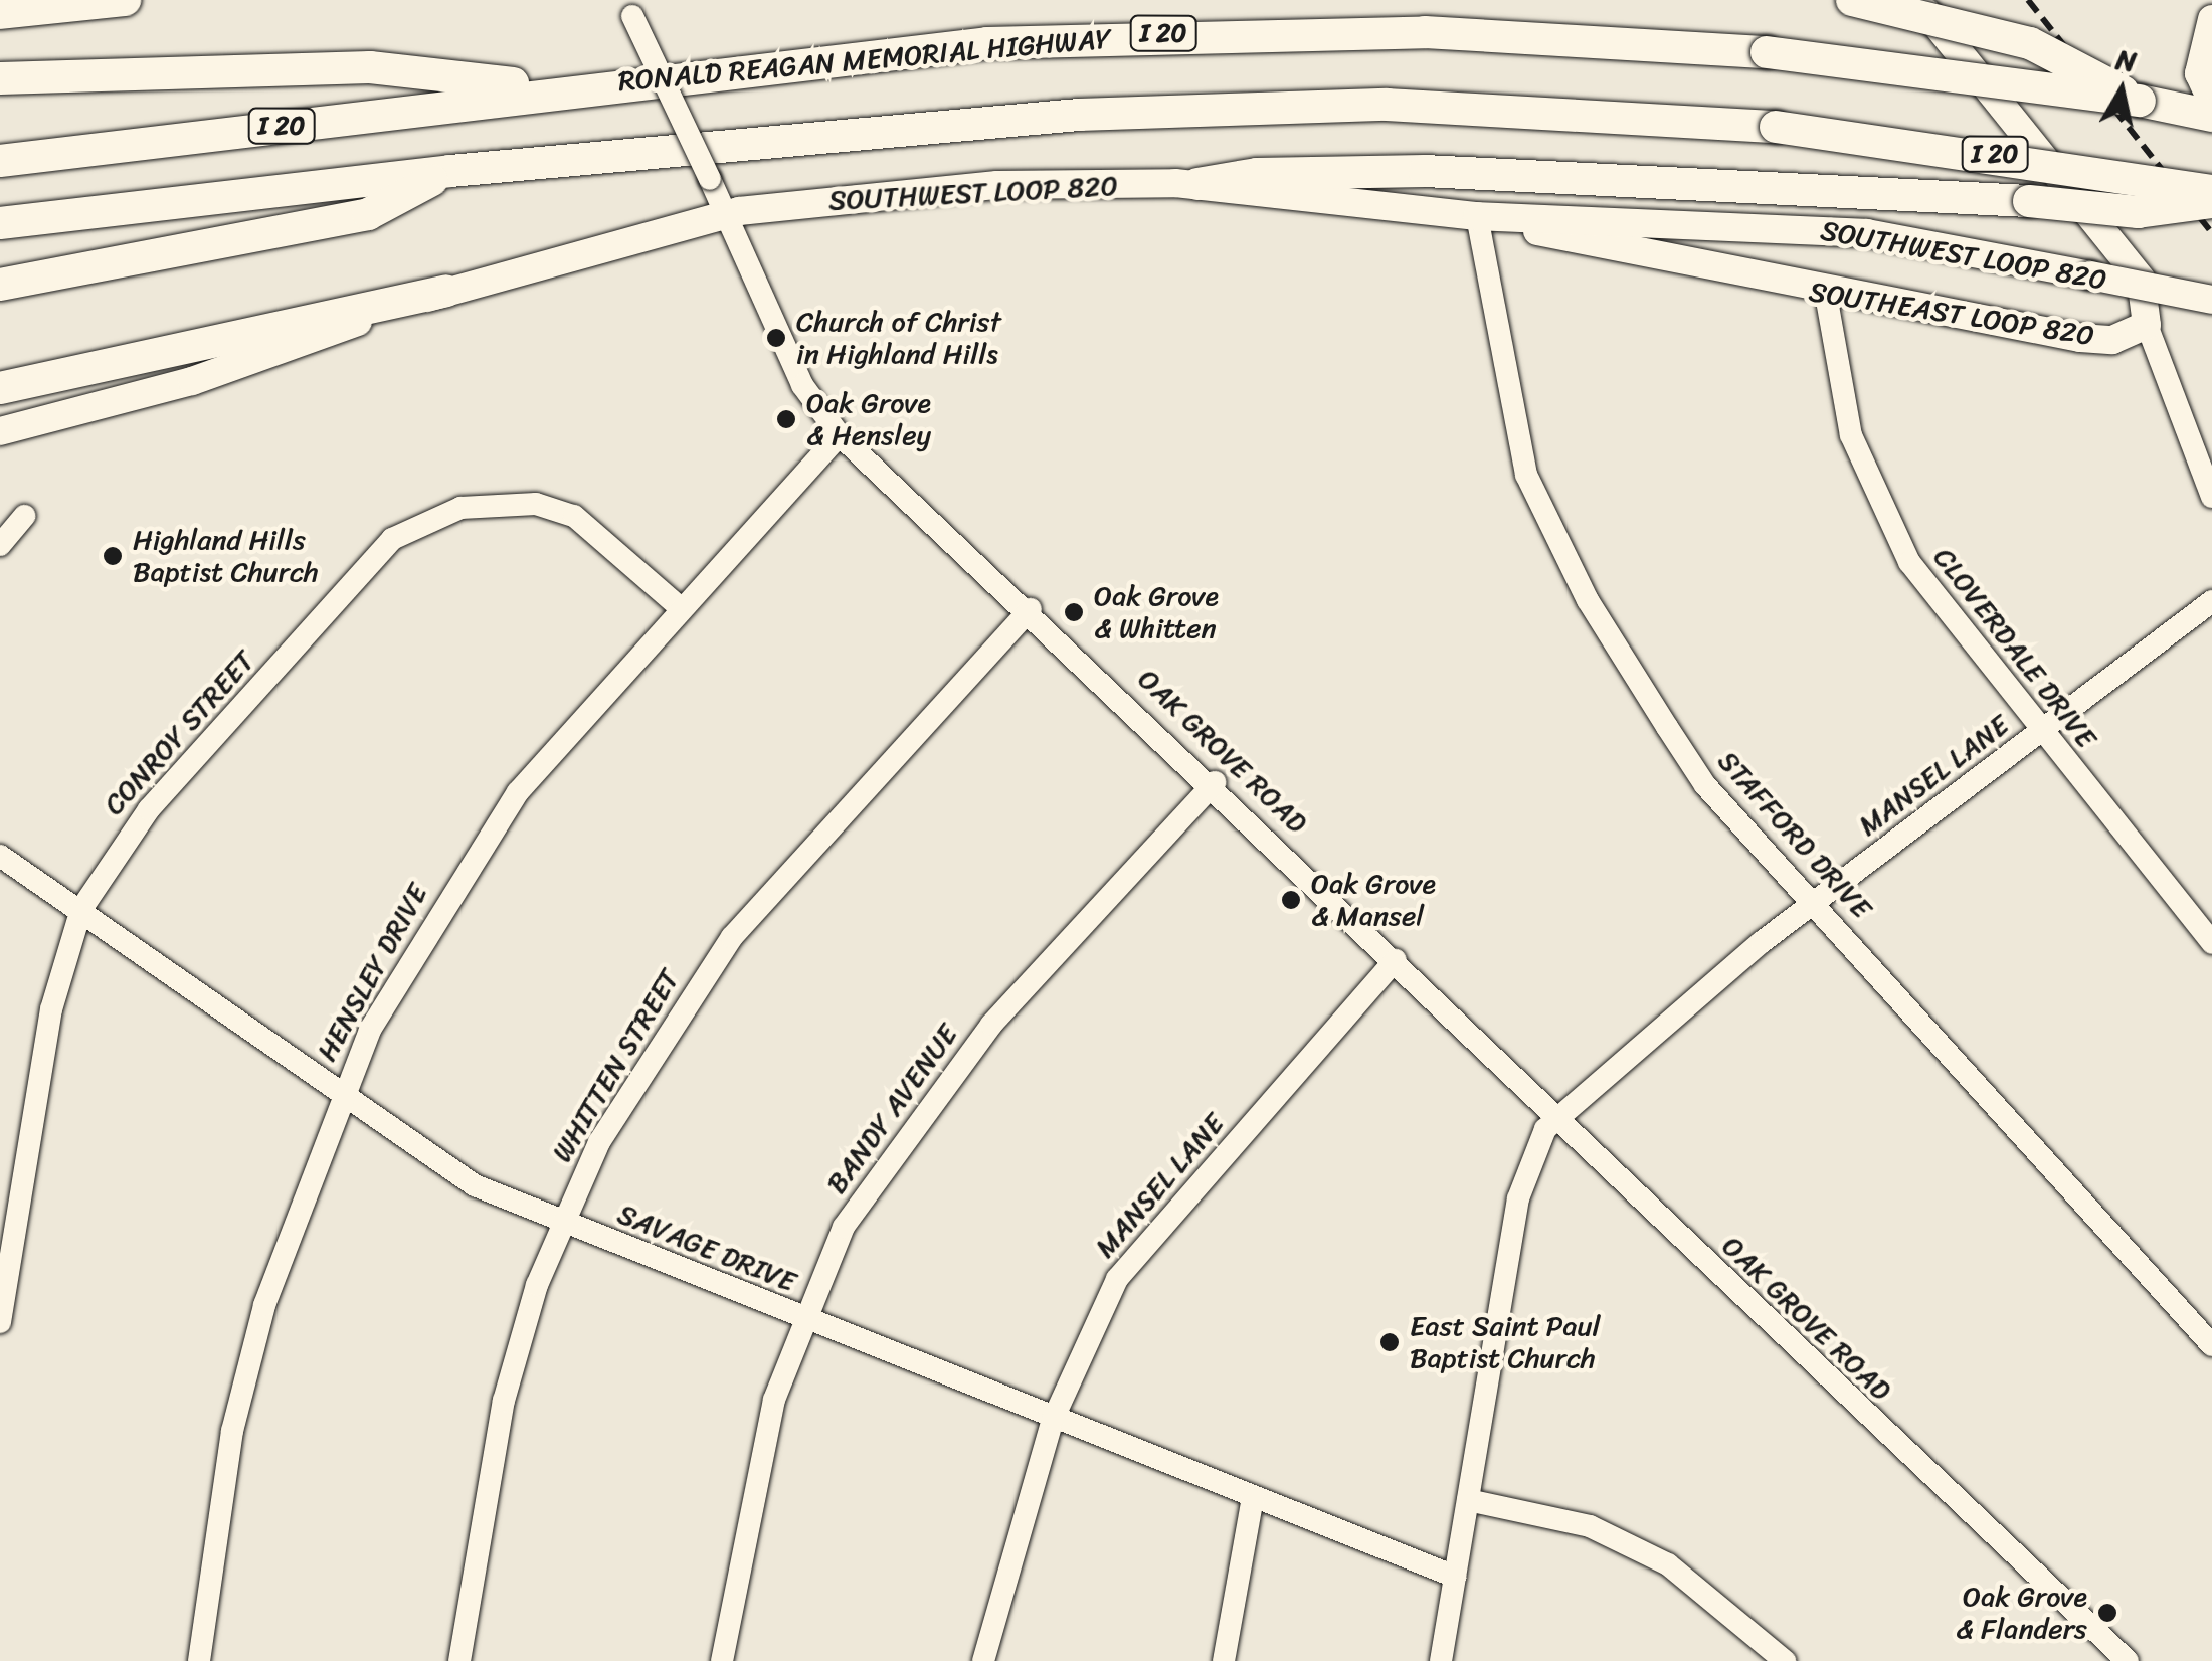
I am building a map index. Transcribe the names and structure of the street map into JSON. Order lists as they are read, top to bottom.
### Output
{
  "streets": {
    "highway": ["I 20", "RONALD REAGAN MEMORIAL HIGHWAY"],
    "main road": ["SOUTHWEST LOOP 820", "SOUTHEAST LOOP 820"],
    "street": [
      "CLOVERDALE DRIVE",
      "CONROY STREET",
      "OAK GROVE ROAD",
      "MANSEL LANE",
      "STAFFORD DRIVE",
      "HENSLEY DRIVE",
      "WHITTEN STREET",
      "BANDY AVENUE",
      "SAVAGE DRIVE"
    ]
  },
  "crossings": [
    ["SOUTHWEST LOOP 820", "SOUTHEAST LOOP 820"],
    ["SOUTHWEST LOOP 820", "OAK GROVE ROAD"],
    ["SOUTHWEST LOOP 820", "STAFFORD DRIVE"],
    ["SOUTHEAST LOOP 820", "CLOVERDALE DRIVE"],
    ["SOUTHEAST LOOP 820", "STAFFORD DRIVE"],
    ["CLOVERDALE DRIVE", "MANSEL LANE"],
    ["CONROY STREET", "HENSLEY DRIVE"],
    ["CONROY STREET", "SAVAGE DRIVE"],
    ["OAK GROVE ROAD", "MANSEL LANE"],
    ["OAK GROVE ROAD", "HENSLEY DRIVE"],
    ["OAK GROVE ROAD", "WHITTEN STREET"],
    ["OAK GROVE ROAD", "BANDY AVENUE"],
    ["MANSEL LANE", "STAFFORD DRIVE"],
    ["MANSEL LANE", "SAVAGE DRIVE"],
    ["HENSLEY DRIVE", "SAVAGE DRIVE"],
    ["WHITTEN STREET", "SAVAGE DRIVE"],
    ["BANDY AVENUE", "SAVAGE DRIVE"]
  ],
  "places": [
    "Church of Christ in Highland Hills",
    "Oak Grove & Hensley",
    "Highland Hills Baptist Church",
    "Oak Grove & Whitten",
    "Oak Grove & Mansel",
    "East Saint Paul Baptist Church",
    "Oak Grove & Flanders"
  ],
  "north": "top"
}
